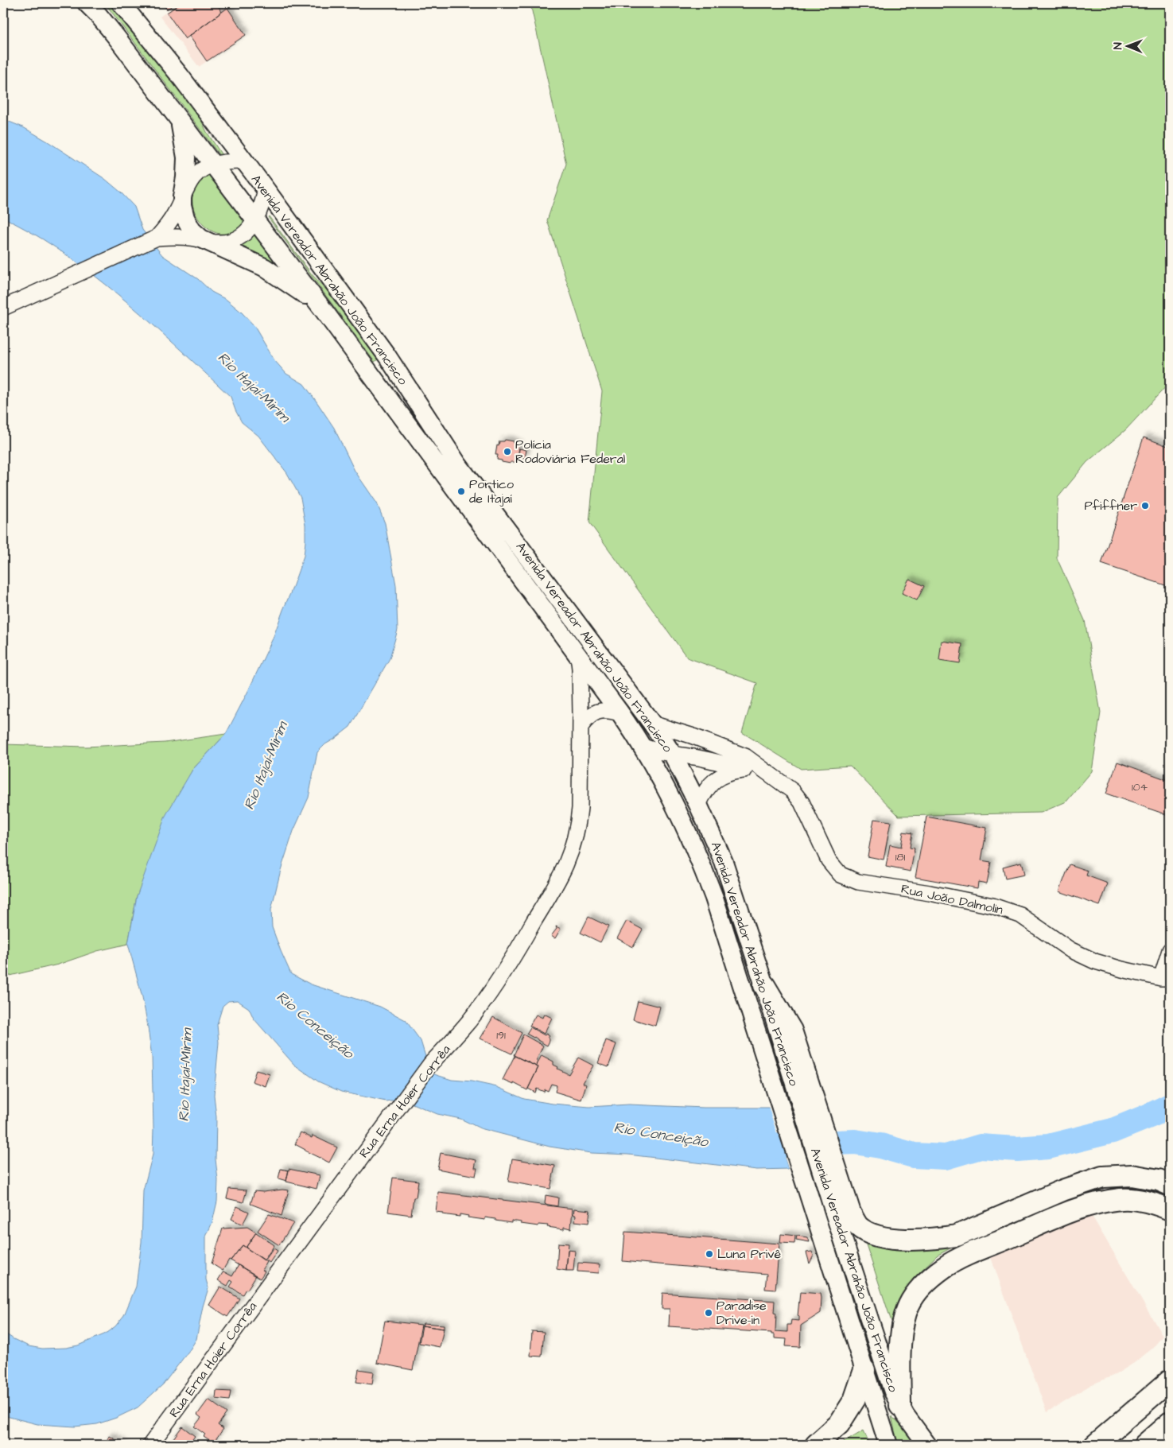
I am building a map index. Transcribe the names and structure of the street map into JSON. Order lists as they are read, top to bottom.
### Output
{
  "streets": {
    "main road": ["Avenida Vereador Abrahão João Francisco"],
    "street": ["Rua João Dalmolin", "Rua Erna Hoier Corrêa"]
  },
  "crossings": [
    ["Avenida Vereador Abrahão João Francisco", "Rua João Dalmolin"],
    ["Avenida Vereador Abrahão João Francisco", "Rua Erna Hoier Corrêa"]
  ],
  "water": ["Rio Itajaí-Mirim", "Rio Conceição"],
  "places": [
    "Polícia Rodoviária Federal",
    "Portico de Itajaí",
    "Pfiffner",
    "Luna Privê",
    "Paradise Drive-in"
  ],
  "house_numbers": ["104", "181", "191"],
  "north": "left"
}
